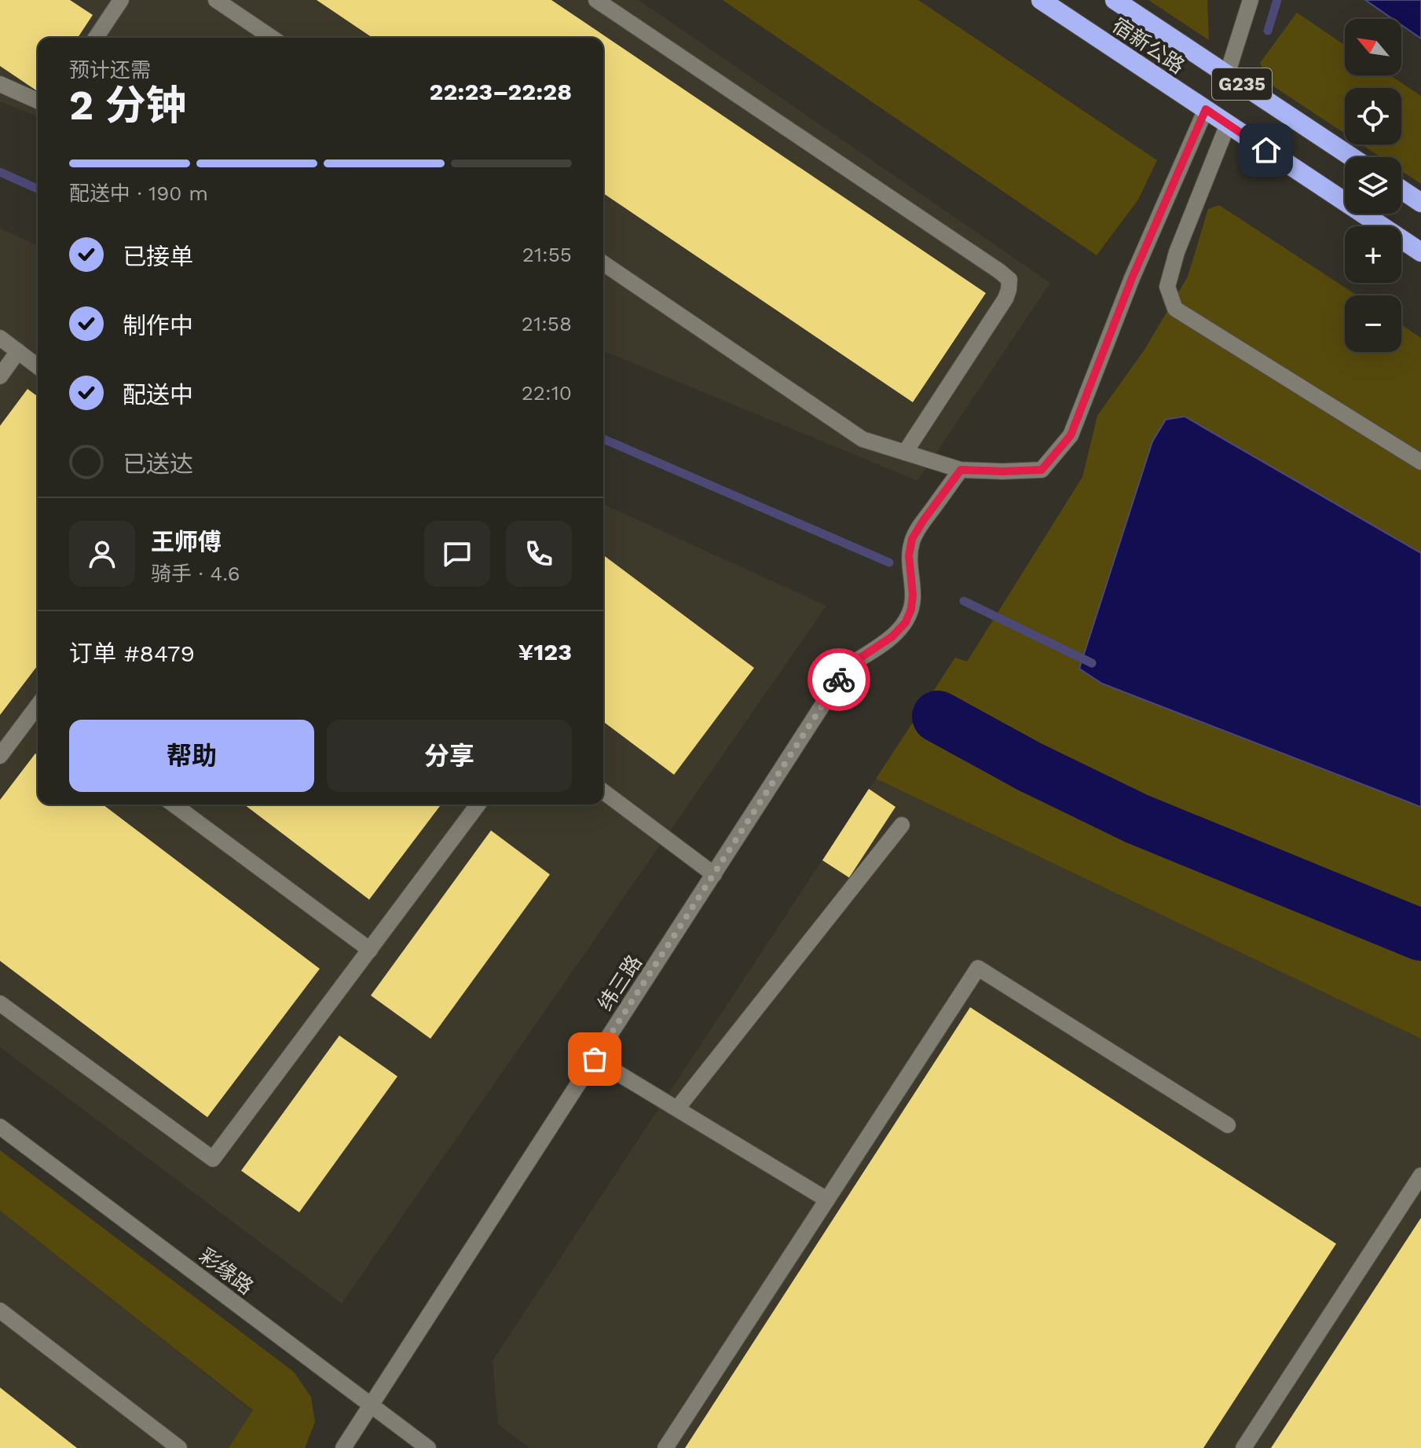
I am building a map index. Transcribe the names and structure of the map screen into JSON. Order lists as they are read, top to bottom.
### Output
{
  "streets": {
    "highway": ["宿新公路", "G235"],
    "street": ["纬三路", "彩缘路"]
  },
  "crossings": [
    ["纬三路", "彩缘路"]
  ],
  "north": "top left",
  "page": {
    "map_buttons": ["+", "−"],
    "heading": ["2 分钟", "预计还需", "22:23–22:28"],
    "panel": [
      "王师傅",
      "骑手 · 4.6",
      "订单 #8479",
      "¥123"
    ],
    "bar": "配送中 · 190 m",
    "list": [
      ["已接单", "21:55"],
      ["制作中", "21:58"],
      ["配送中", "22:10"],
      "已送达"
    ],
    "buttons": ["帮助", "分享"]
  }
}
